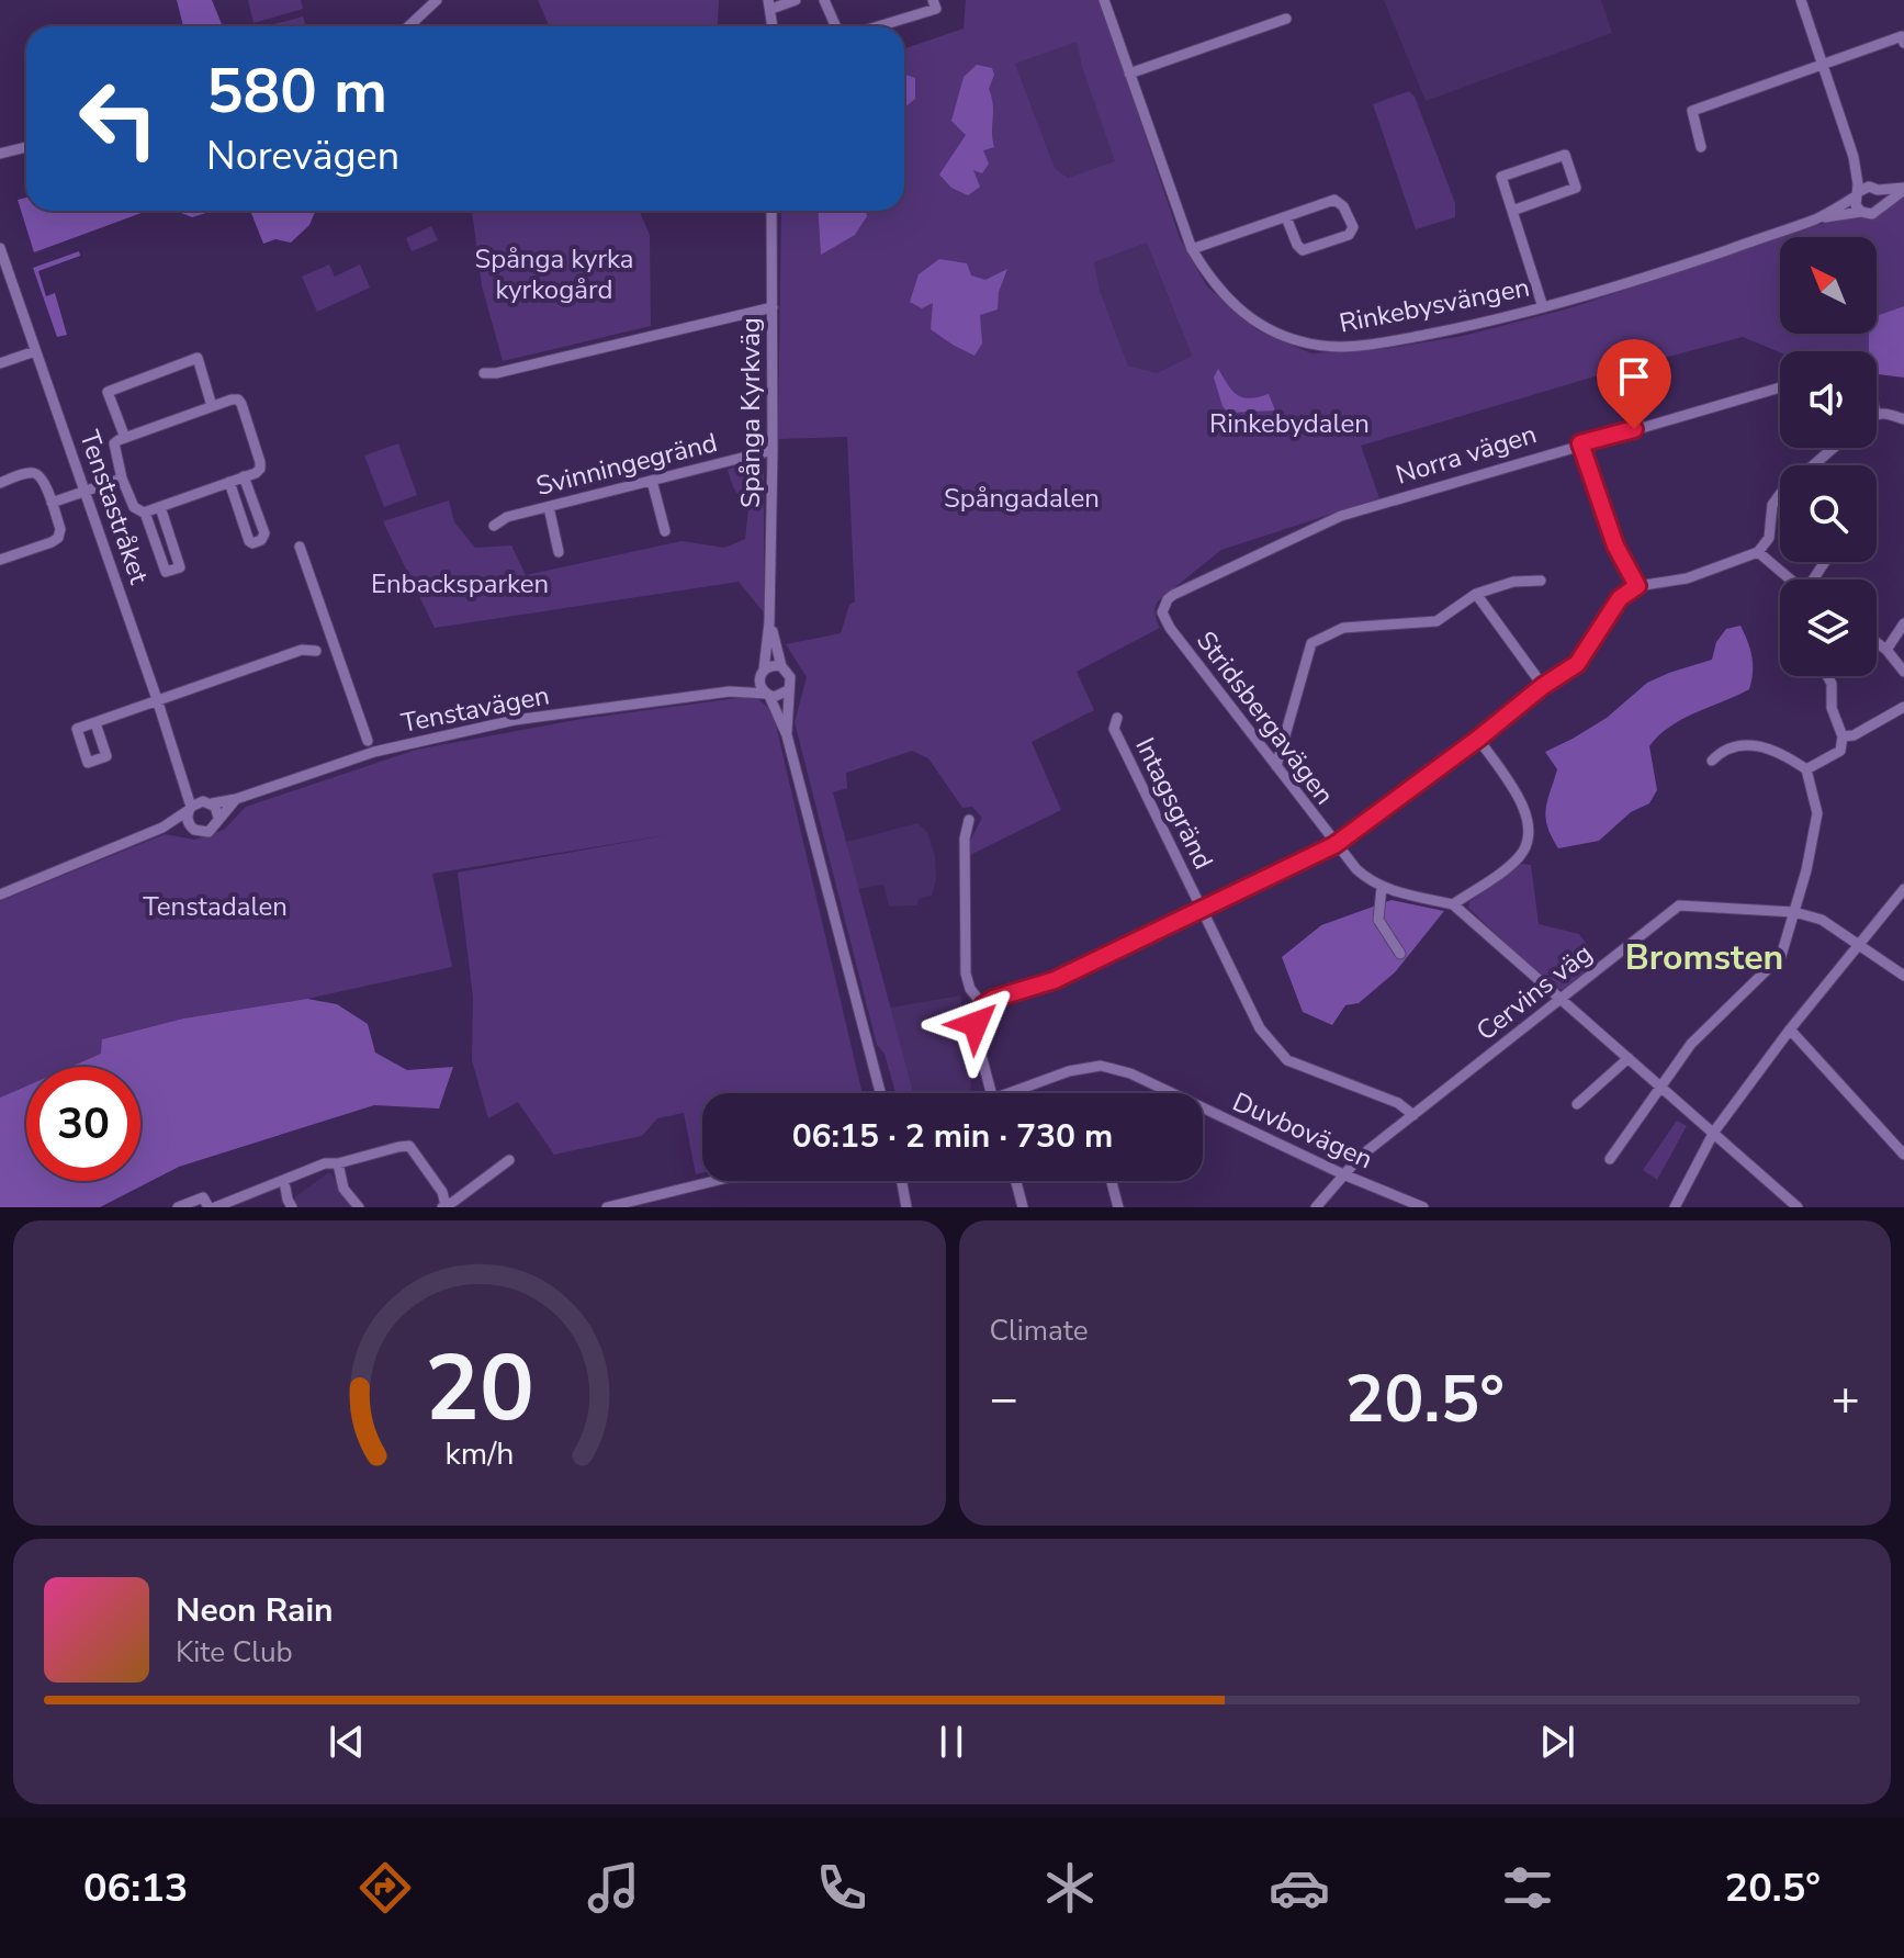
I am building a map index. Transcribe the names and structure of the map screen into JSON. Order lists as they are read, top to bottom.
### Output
{
  "streets": {
    "street": [
      "Rinkebysvängen",
      "Spånga Kyrkväg",
      "Norra vägen",
      "Svinningegränd",
      "Tenstastråket",
      "Tenstavägen",
      "Stridsbergavägen",
      "Intagsgränd",
      "Cervins väg",
      "Duvbovägen"
    ]
  },
  "crossings": [
    ["Spånga Kyrkväg", "Svinningegränd"],
    ["Spånga Kyrkväg", "Tenstavägen"],
    ["Norra vägen", "Stridsbergavägen"],
    ["Tenstastråket", "Tenstavägen"],
    ["Stridsbergavägen", "Cervins väg"],
    ["Intagsgränd", "Cervins väg"],
    ["Cervins väg", "Duvbovägen"]
  ],
  "districts": ["Bromsten"],
  "parks": [
    "Spånga kyrka kyrkogård",
    "Rinkebydalen",
    "Spångadalen",
    "Enbacksparken",
    "Tenstadalen"
  ],
  "north": "top left",
  "page": {
    "turn": ["580 m", "Norevägen"],
    "limit": "30",
    "trip": "06:15 · 2 min · 730 m",
    "tile": "Climate",
    "heat": ["−", "20.5°", "+"],
    "song": ["Neon Rain", "Kite Club"],
    "tabs": ["06:13", "20.5°"],
    "gauge": ["20", "km/h"]
  }
}
